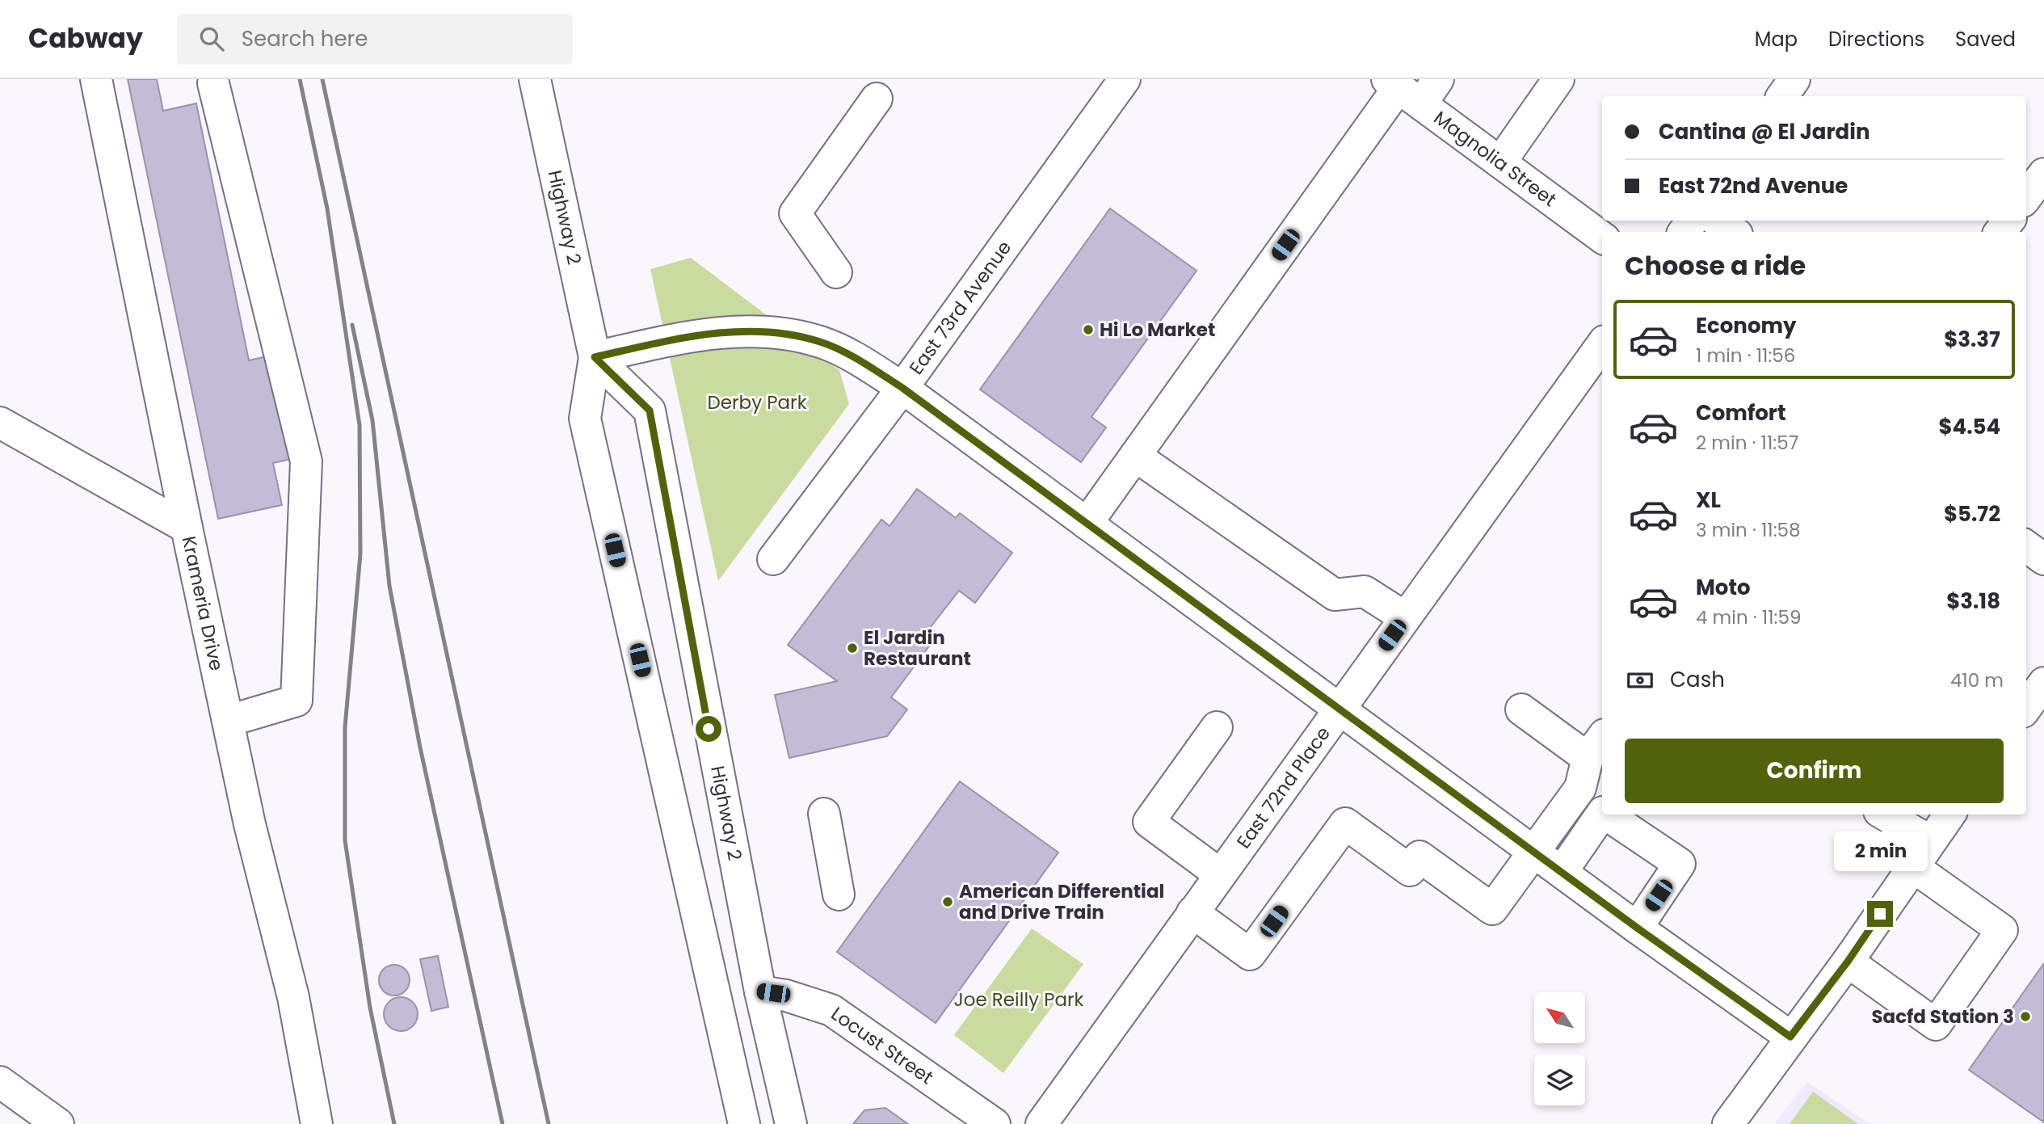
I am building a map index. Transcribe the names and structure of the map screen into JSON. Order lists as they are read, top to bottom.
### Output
{
  "streets": {
    "street": [
      "Magnolia Street",
      "Highway 2",
      "East 73rd Avenue",
      "Krameria Drive",
      "East 72nd Place",
      "Locust Street"
    ]
  },
  "crossings": [
    ["Highway 2", "Locust Street"]
  ],
  "parks": ["Derby Park", "Joe Reilly Park"],
  "places": [
    "Hi Lo Market",
    "El Jardin Restaurant",
    "American Differential and Drive Train",
    "Sacfd Station 3"
  ],
  "north": "top left",
  "page": {
    "header": "Cabway",
    "search": "Search here",
    "nav": ["Map", "Directions", "Saved"],
    "banner": ["Cantina @ El Jardin", "East 72nd Avenue"],
    "heading": "Choose a ride",
    "list": [
      {
        "name": "Economy",
        "note": "1 min · 11:56",
        "value": "$3.37"
      },
      {
        "name": "Comfort",
        "note": "2 min · 11:57",
        "value": "$4.54"
      },
      {
        "name": "XL",
        "note": "3 min · 11:58",
        "value": "$5.72"
      },
      {
        "name": "Moto",
        "note": "4 min · 11:59",
        "value": "$3.18"
      }
    ],
    "pay": ["Cash", "410 m"],
    "buttons": "Confirm",
    "bubble": "2 min"
  }
}
